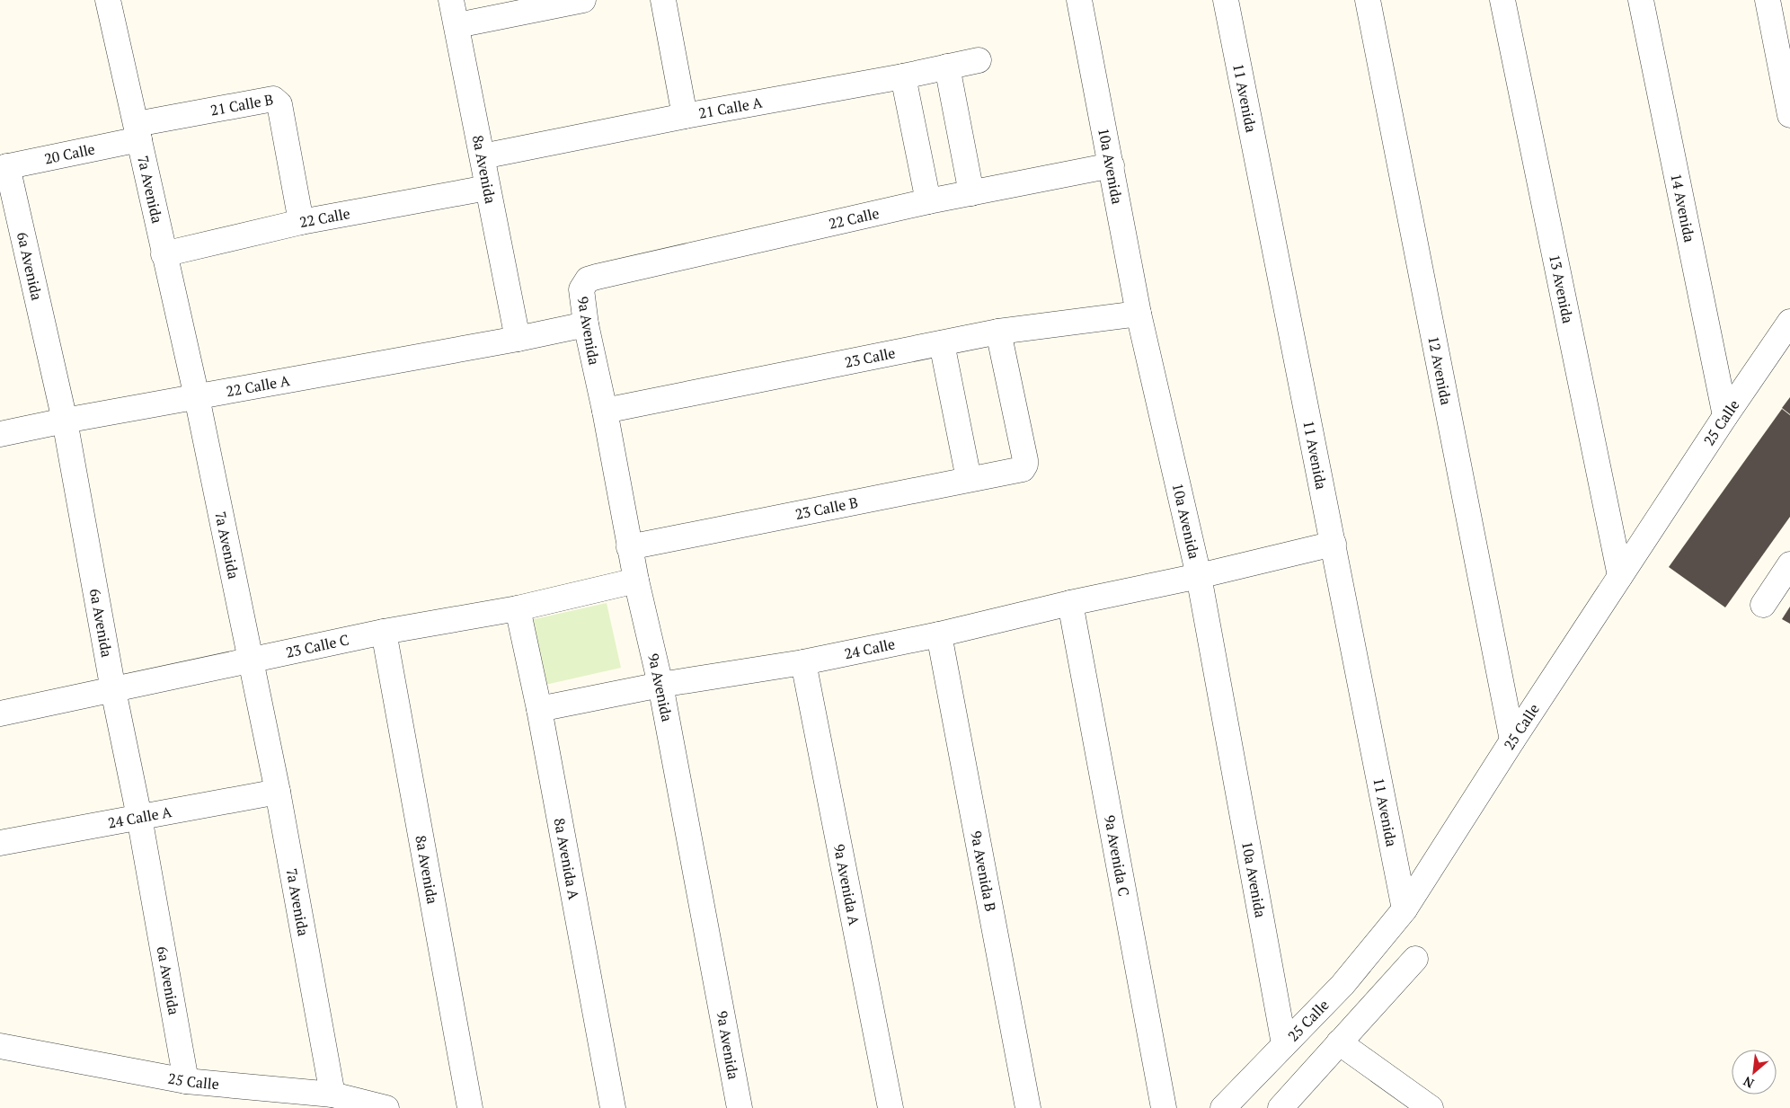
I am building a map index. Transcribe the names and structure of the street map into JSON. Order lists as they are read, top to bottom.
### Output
{
  "streets": {
    "street": [
      "11 Avenida",
      "21 Calle B",
      "21 Calle A",
      "20 Calle",
      "10a Avenida",
      "8a Avenida",
      "7a Avenida",
      "14 Avenida",
      "22 Calle",
      "6a Avenida",
      "13 Avenida",
      "9a Avenida",
      "23 Calle",
      "12 Avenida",
      "22 Calle A",
      "25 Calle",
      "23 Calle B",
      "23 Calle C",
      "24 Calle",
      "24 Calle A",
      "9a Avenida C",
      "8a Avenida A",
      "9a Avenida B",
      "9a Avenida A"
    ]
  },
  "crossings": [
    ["11 Avenida", "25 Calle"],
    ["11 Avenida", "24 Calle"],
    ["21 Calle B", "20 Calle"],
    ["21 Calle B", "7a Avenida"],
    ["21 Calle B", "22 Calle"],
    ["21 Calle A", "8a Avenida"],
    ["20 Calle", "7a Avenida"],
    ["20 Calle", "6a Avenida"],
    ["10a Avenida", "22 Calle"],
    ["10a Avenida", "23 Calle"],
    ["10a Avenida", "25 Calle"],
    ["10a Avenida", "24 Calle"],
    ["8a Avenida", "22 Calle"],
    ["8a Avenida", "22 Calle A"],
    ["8a Avenida", "23 Calle C"],
    ["7a Avenida", "22 Calle"],
    ["7a Avenida", "22 Calle A"],
    ["7a Avenida", "25 Calle"],
    ["7a Avenida", "23 Calle C"],
    ["7a Avenida", "24 Calle A"],
    ["14 Avenida", "25 Calle"],
    ["22 Calle", "9a Avenida"],
    ["6a Avenida", "22 Calle A"],
    ["6a Avenida", "25 Calle"],
    ["6a Avenida", "23 Calle C"],
    ["6a Avenida", "24 Calle A"],
    ["13 Avenida", "25 Calle"],
    ["9a Avenida", "23 Calle"],
    ["9a Avenida", "22 Calle A"],
    ["9a Avenida", "23 Calle B"],
    ["9a Avenida", "23 Calle C"],
    ["9a Avenida", "24 Calle"],
    ["23 Calle", "23 Calle B"],
    ["12 Avenida", "25 Calle"],
    ["23 Calle C", "8a Avenida A"],
    ["24 Calle", "9a Avenida C"],
    ["24 Calle", "8a Avenida A"],
    ["24 Calle", "9a Avenida B"],
    ["24 Calle", "9a Avenida A"]
  ],
  "north": "bottom left"
}
